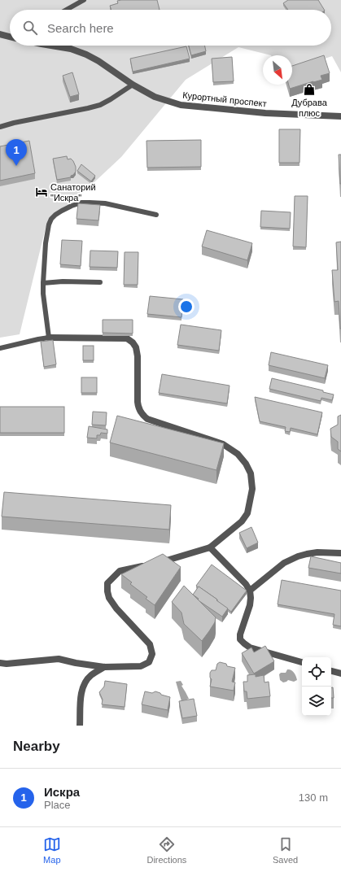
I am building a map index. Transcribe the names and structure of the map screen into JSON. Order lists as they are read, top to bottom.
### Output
{
  "streets": {
    "street": ["Курортный проспект"]
  },
  "places": {
    "shop": ["Дубрава плюс"],
    "hotel": ["Санаторий \"Искра\""]
  },
  "north": "bottom right",
  "page": {
    "search": "Search here",
    "pins": "1",
    "heading": "Nearby",
    "list": [
      {
        "mark": "1",
        "name": "Искра",
        "note": "Place",
        "value": "130 m"
      }
    ],
    "nav": ["Map", "Directions", "Saved"]
  }
}
